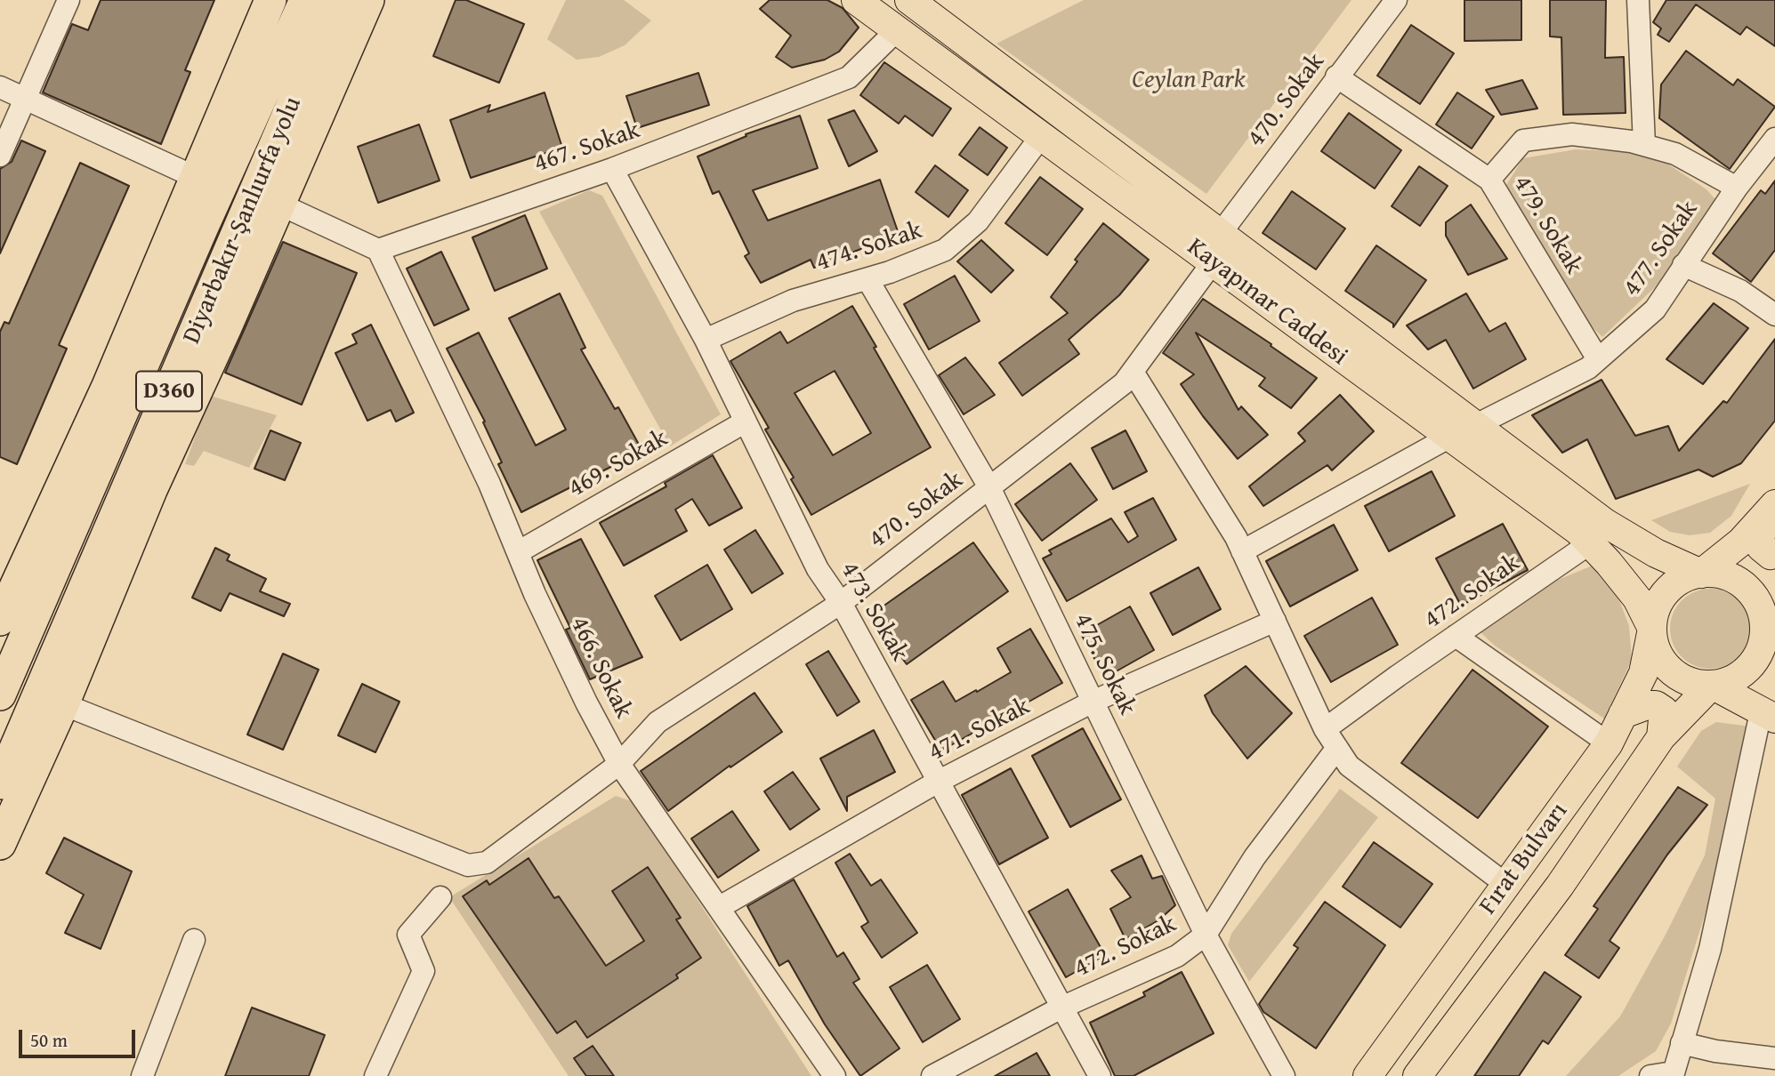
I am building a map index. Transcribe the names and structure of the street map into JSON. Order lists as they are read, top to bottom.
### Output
{
  "streets": {
    "highway": ["Diyarbakır-Şanlıurfa yolu", "D360"],
    "main road": ["Kayapınar Caddesi", "Fırat Bulvarı"],
    "street": [
      "470. Sokak",
      "467. Sokak",
      "479. Sokak",
      "474. Sokak",
      "477. Sokak",
      "469. Sokak",
      "472. Sokak",
      "473. Sokak",
      "475. Sokak",
      "466. Sokak",
      "471. Sokak"
    ]
  },
  "crossings": [
    ["470. Sokak", "479. Sokak"],
    ["470. Sokak", "Kayapınar Caddesi"],
    ["470. Sokak", "473. Sokak"],
    ["470. Sokak", "475. Sokak"],
    ["470. Sokak", "466. Sokak"],
    ["467. Sokak", "Kayapınar Caddesi"],
    ["467. Sokak", "473. Sokak"],
    ["467. Sokak", "466. Sokak"],
    ["479. Sokak", "477. Sokak"],
    ["474. Sokak", "Kayapınar Caddesi"],
    ["474. Sokak", "473. Sokak"],
    ["474. Sokak", "475. Sokak"],
    ["477. Sokak", "Kayapınar Caddesi"],
    ["Kayapınar Caddesi", "472. Sokak"],
    ["Kayapınar Caddesi", "Fırat Bulvarı"],
    ["469. Sokak", "473. Sokak"],
    ["469. Sokak", "466. Sokak"],
    ["472. Sokak", "473. Sokak"],
    ["472. Sokak", "475. Sokak"],
    ["473. Sokak", "471. Sokak"],
    ["475. Sokak", "471. Sokak"],
    ["466. Sokak", "471. Sokak"]
  ],
  "parks": ["Ceylan Park"],
  "scale_bar": "50 m"
}
